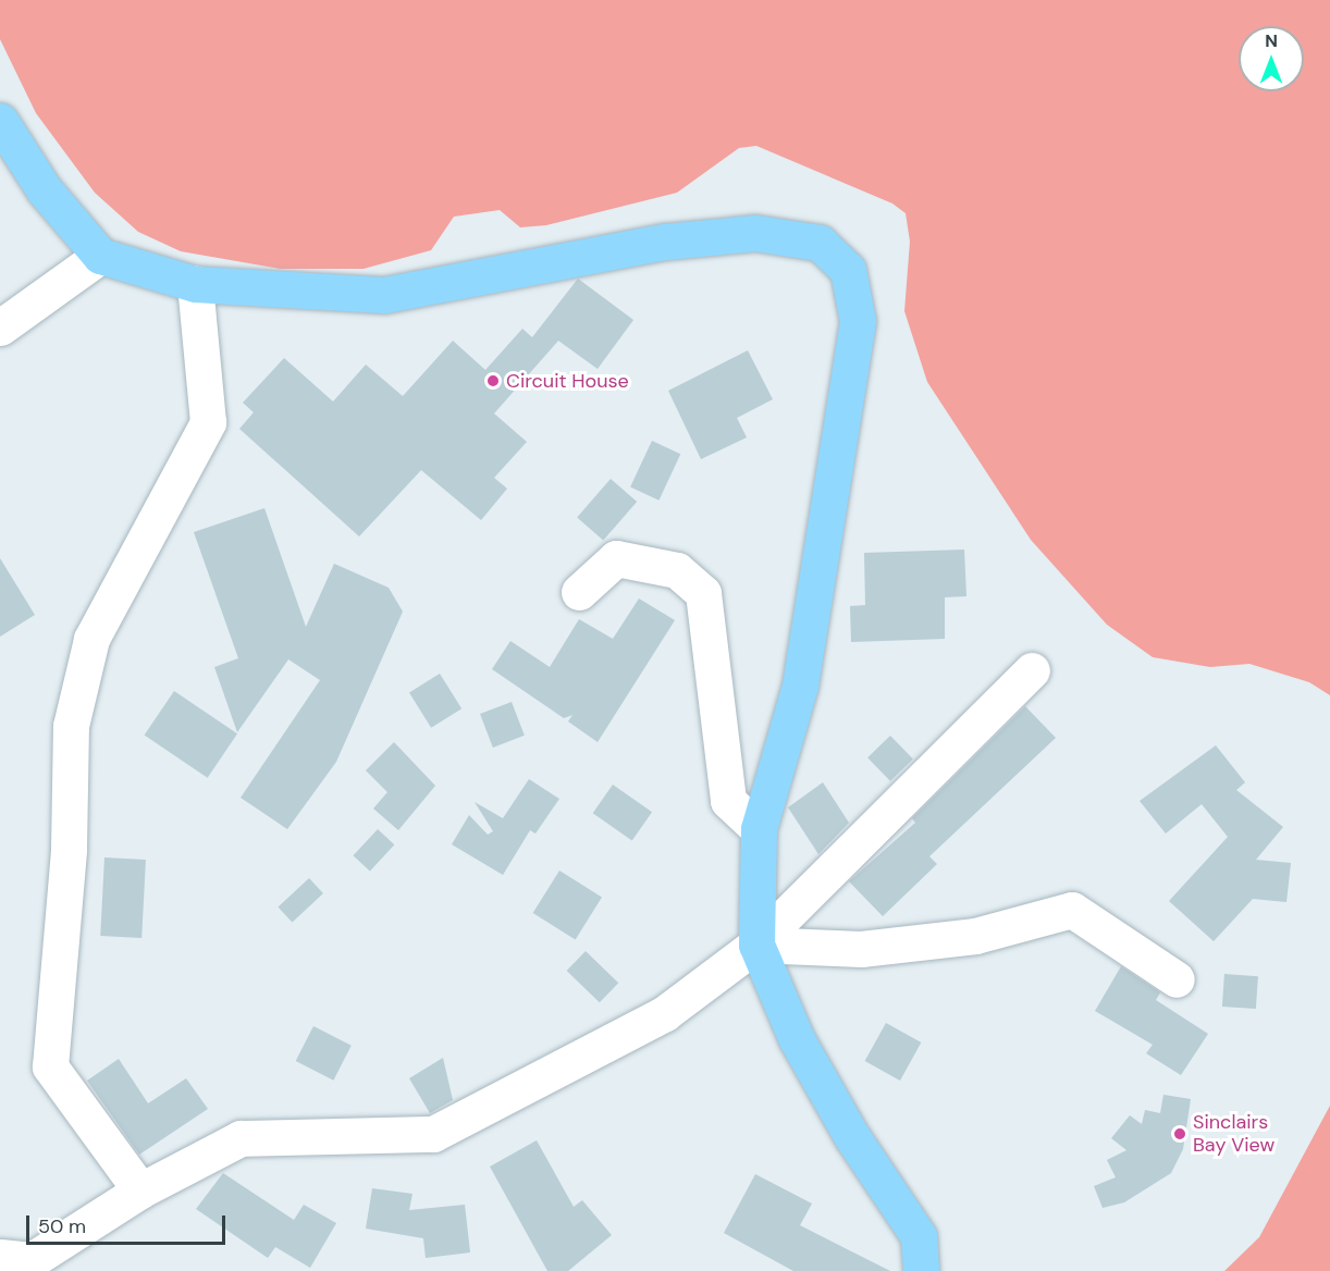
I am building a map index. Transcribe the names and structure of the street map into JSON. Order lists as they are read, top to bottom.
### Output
{
  "places": ["Circuit House", "Sinclairs Bay View"],
  "scale_bar": "50 m",
  "north": "top"
}
